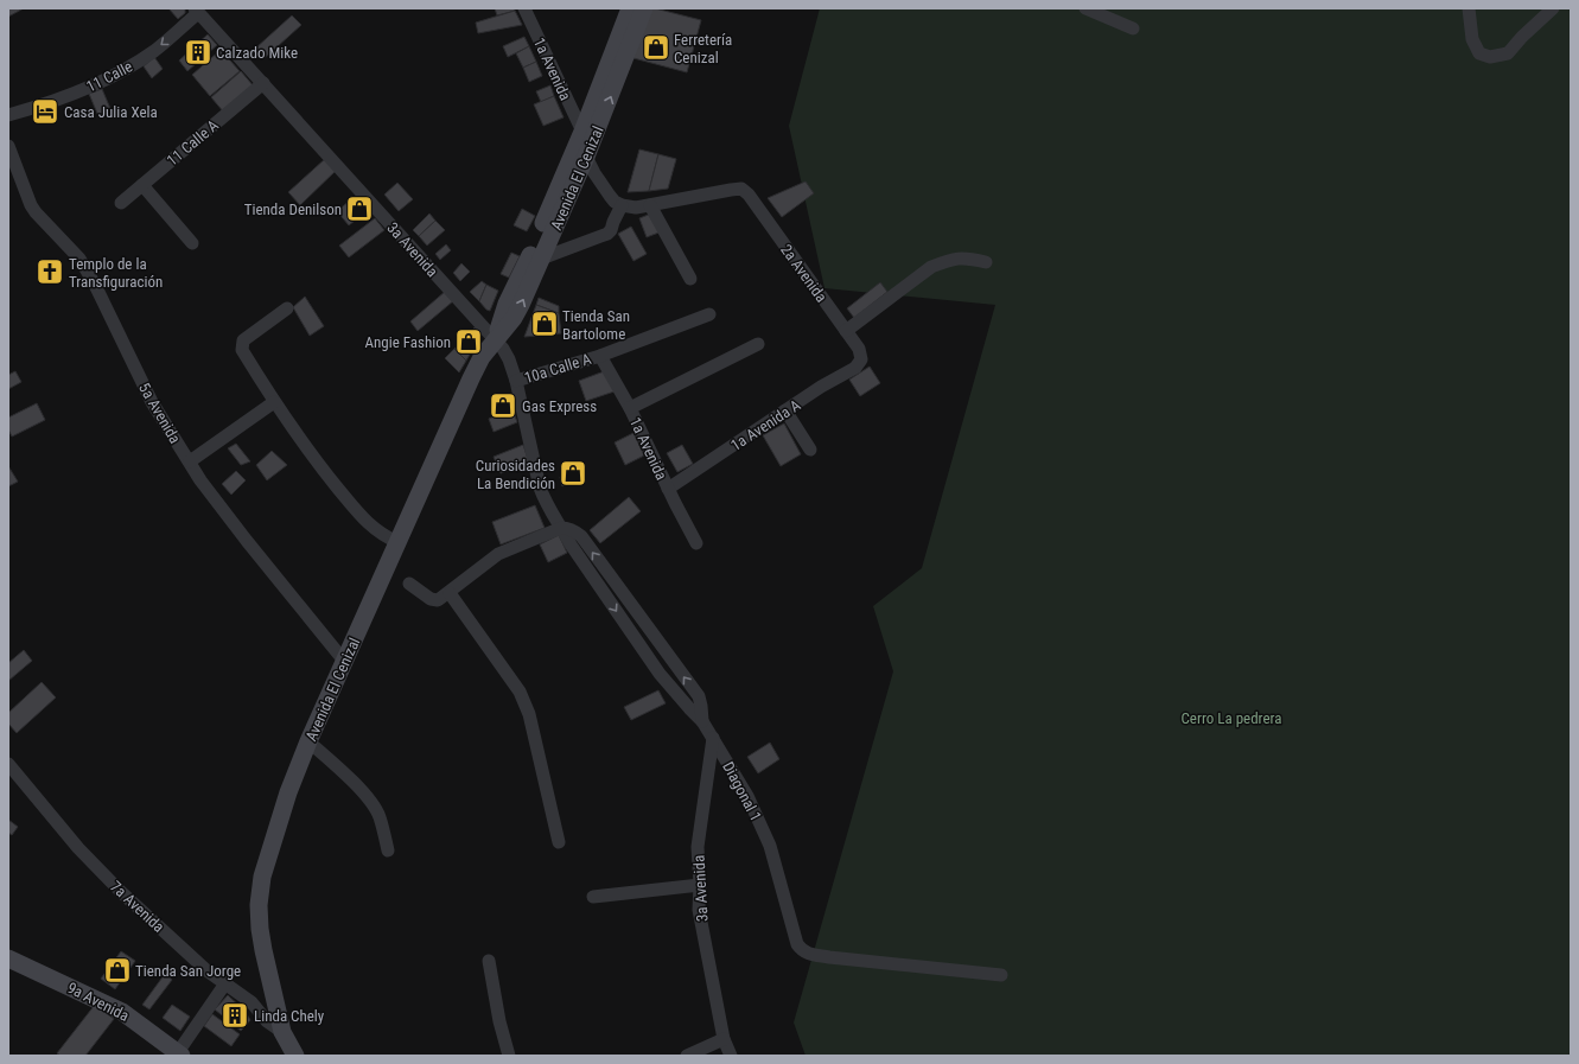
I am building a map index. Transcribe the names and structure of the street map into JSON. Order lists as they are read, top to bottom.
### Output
{
  "streets": {
    "street": [
      "1a Avenida",
      "11 Calle",
      "11 Calle A",
      "Avenida El Cenizal",
      "3a Avenida",
      "2a Avenida",
      "10a Calle A",
      "5a Avenida",
      "1a Avenida A",
      "Diagonal 1",
      "7a Avenida",
      "9a Avenida"
    ]
  },
  "crossings": [
    ["1a Avenida", "Avenida El Cenizal"],
    ["1a Avenida", "10a Calle A"],
    ["1a Avenida", "1a Avenida A"],
    ["11 Calle", "3a Avenida"],
    ["11 Calle A", "3a Avenida"],
    ["Avenida El Cenizal", "3a Avenida"],
    ["Avenida El Cenizal", "5a Avenida"],
    ["Avenida El Cenizal", "7a Avenida"],
    ["3a Avenida", "10a Calle A"],
    ["3a Avenida", "Diagonal 1"],
    ["2a Avenida", "1a Avenida A"]
  ],
  "one_way": ["11 Calle"],
  "parks": ["Cerro La pedrera"],
  "places": {
    "shop": [
      "Ferretería Cenizal",
      "Tienda Denilson",
      "Tienda San Bartolome",
      "Angie Fashion",
      "Gas Express",
      "Curiosidades La Bendición",
      "Tienda San Jorge"
    ],
    "building": ["Calzado Mike", "Linda Chely"],
    "hotel": ["Casa Julia Xela"],
    "church": ["Templo de la Transfiguración"]
  }
}
